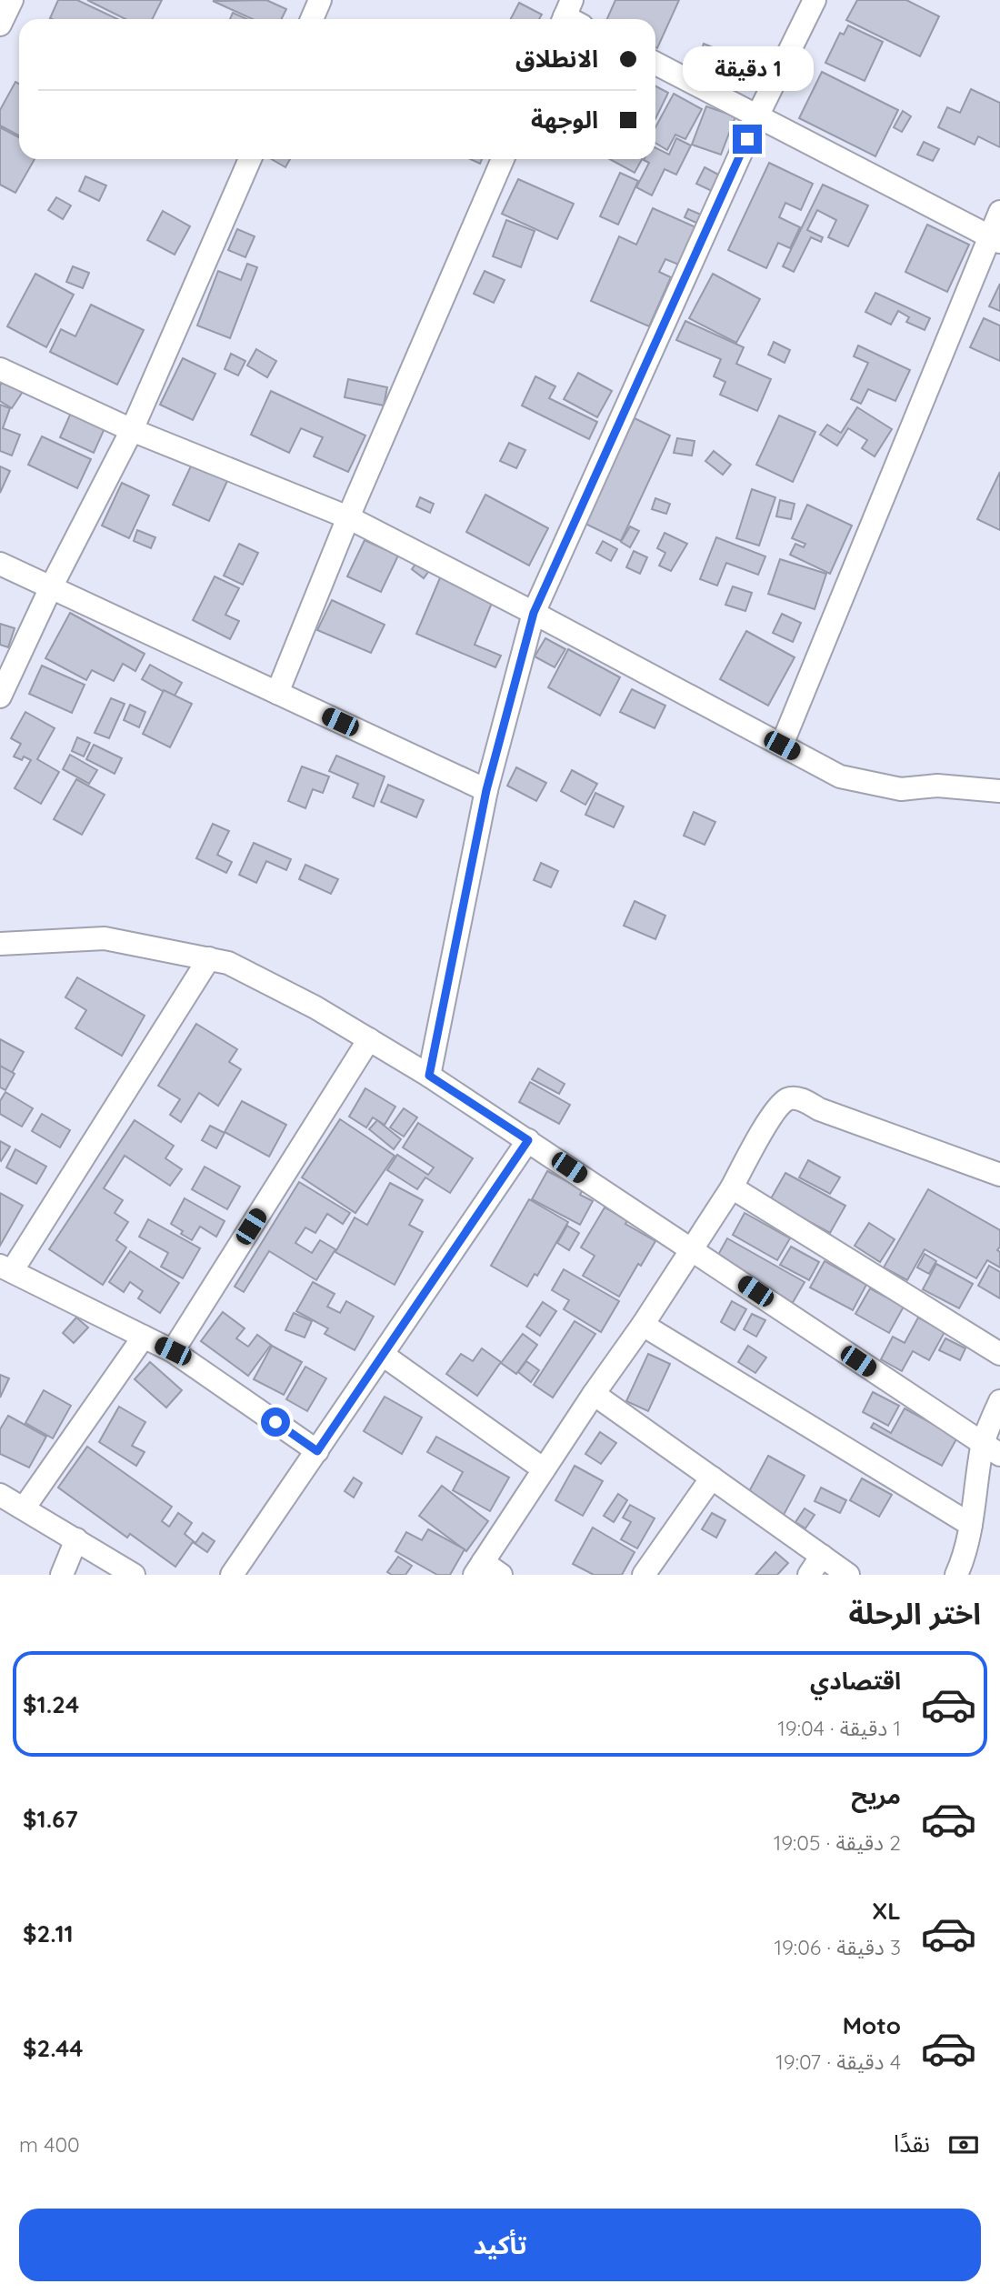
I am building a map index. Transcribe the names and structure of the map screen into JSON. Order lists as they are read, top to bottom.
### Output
{
  "page": {
    "banner": ["الانطلاق", "الوجهة"],
    "bubble": "1 دقيقة",
    "heading": "اختر الرحلة",
    "list": [
      {
        "name": "اقتصادي",
        "note": "1 دقيقة · 19:04",
        "value": "$1.24"
      },
      {
        "name": "مريح",
        "note": "2 دقيقة · 19:05",
        "value": "$1.67"
      },
      {
        "name": "XL",
        "note": "3 دقيقة · 19:06",
        "value": "$2.11"
      },
      {
        "name": "Moto",
        "note": "4 دقيقة · 19:07",
        "value": "$2.44"
      }
    ],
    "pay": ["نقدًا", "400 m"],
    "buttons": "تأكيد"
  }
}
